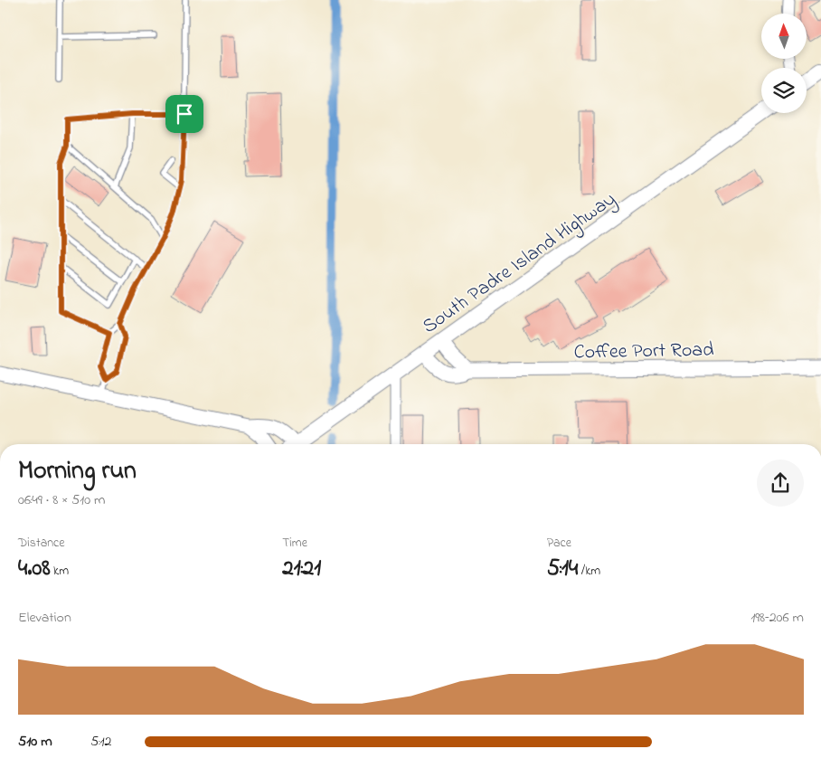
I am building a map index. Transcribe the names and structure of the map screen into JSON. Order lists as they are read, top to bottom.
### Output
{
  "streets": {
    "main road": ["South Padre Island Highway"],
    "street": ["Coffee Port Road"]
  },
  "crossings": [
    ["South Padre Island Highway", "Coffee Port Road"]
  ],
  "north": "top",
  "page": {
    "heading": ["Morning run", "06:49 · 8 × 510 m"],
    "stats": [
      ["Distance", "4.08 km"],
      ["Time", "21:21"],
      ["Pace", "5:14 /km"]
    ],
    "chart": ["Elevation", "198–206 m"],
    "list": [
      {
        "name": "510 m",
        "note": "5:12"
      }
    ]
  }
}
